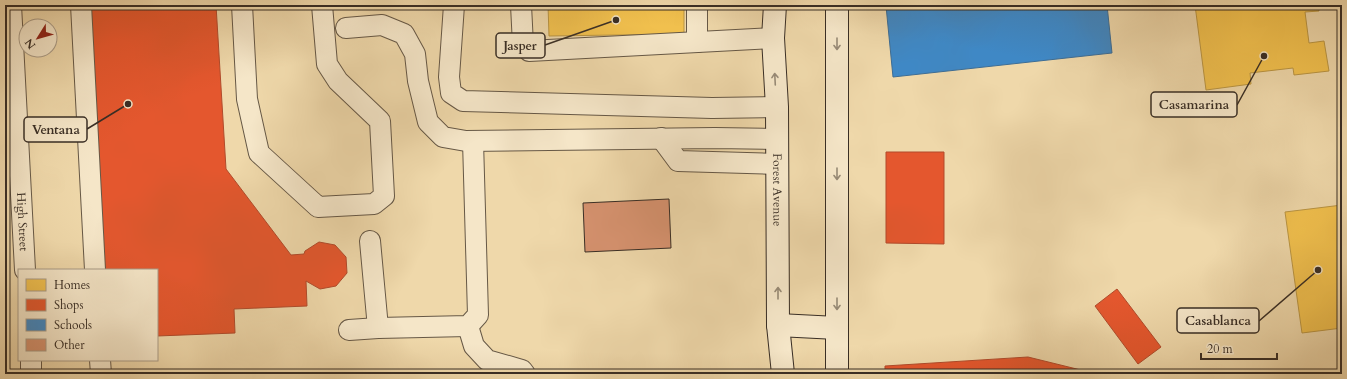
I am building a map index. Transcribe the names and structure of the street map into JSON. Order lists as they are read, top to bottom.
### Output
{
  "streets": {
    "street": ["Forest Avenue", "High Street"]
  },
  "places": [
    "Jasper",
    "Casamarina",
    "Ventana",
    "Casablanca"
  ],
  "legend": [
    "Homes",
    "Shops",
    "Schools",
    "Other"
  ],
  "scale_bar": "20 m",
  "north": "bottom left"
}
